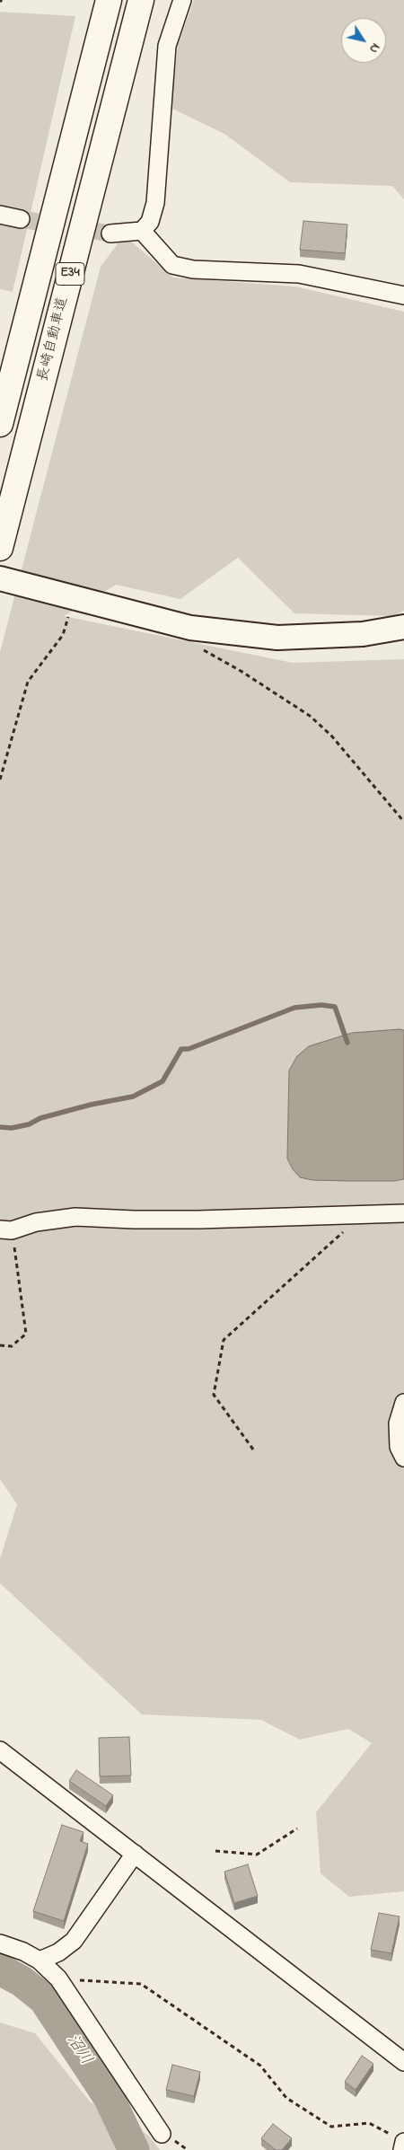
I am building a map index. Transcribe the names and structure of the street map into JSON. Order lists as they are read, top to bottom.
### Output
{
  "streets": {
    "highway": ["E34", "長崎自動車道"]
  },
  "water": ["沼川"],
  "north": "bottom right"
}
